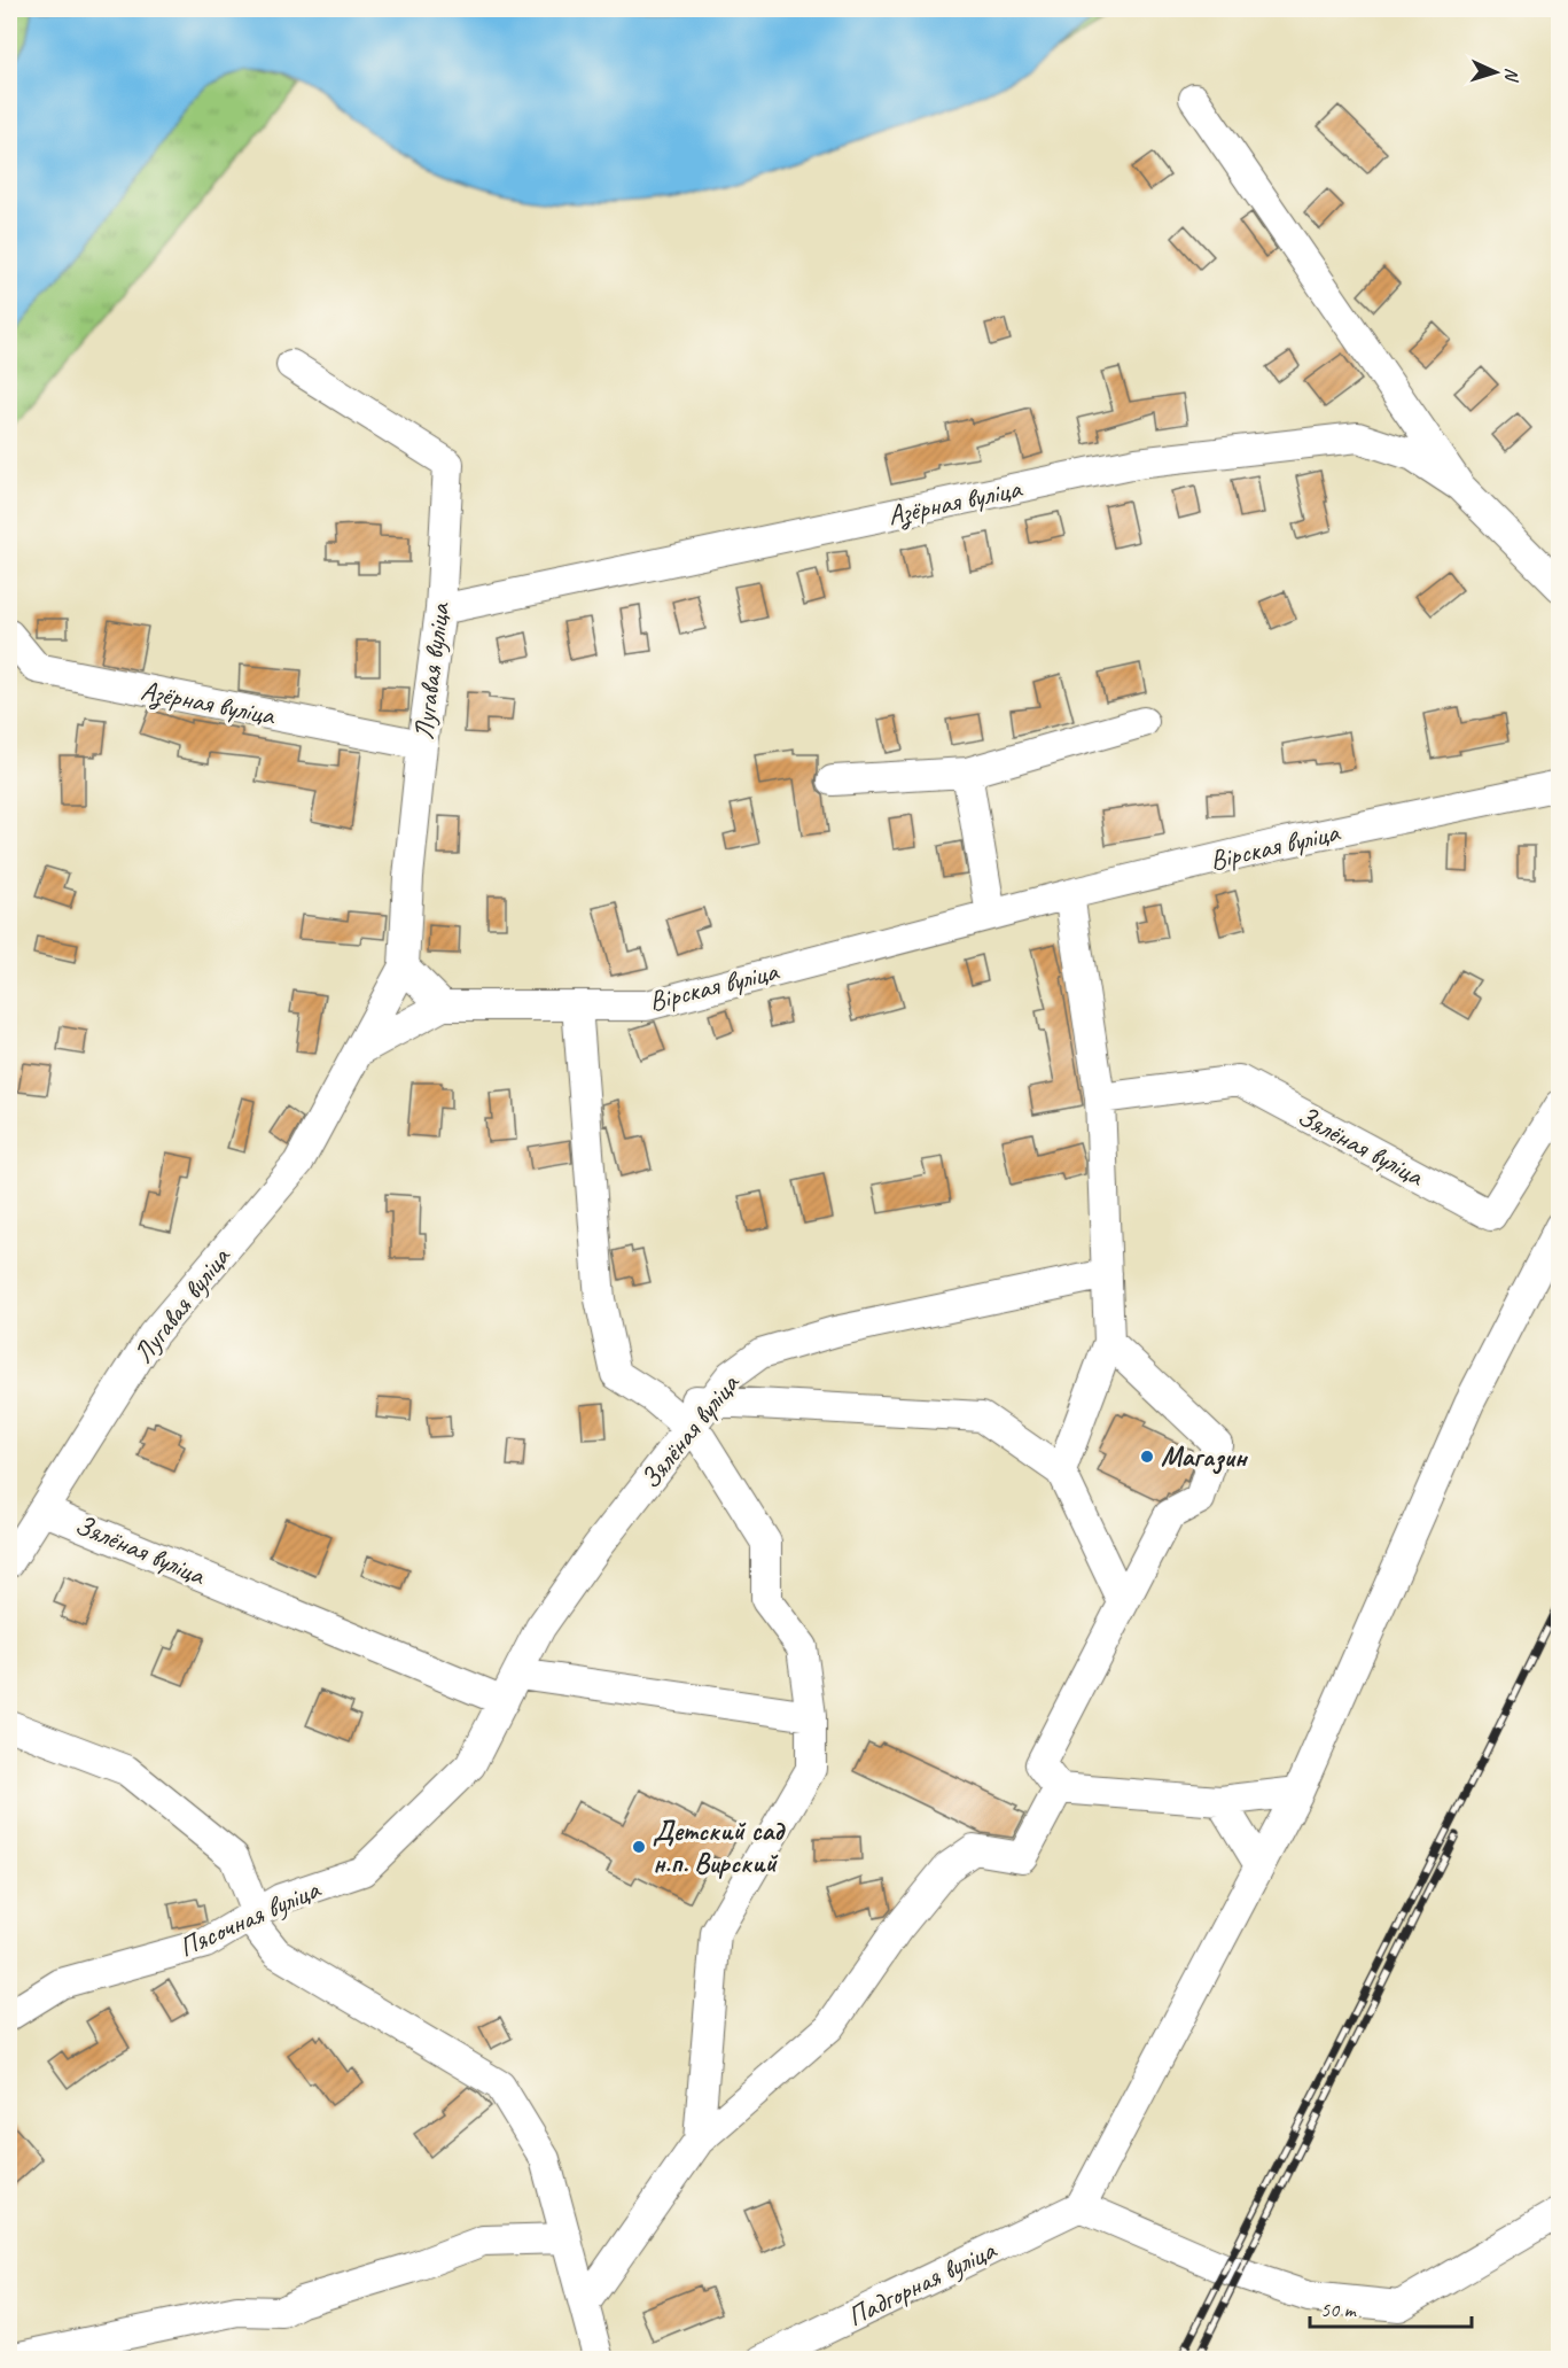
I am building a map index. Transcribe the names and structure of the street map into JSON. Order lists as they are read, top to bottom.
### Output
{
  "streets": {
    "street": [
      "Азёрная вуліца",
      "Лугавая вуліца",
      "Вірская вуліца",
      "Зялёная вуліца",
      "Пясочная вуліца",
      "Падгорная вуліца"
    ]
  },
  "crossings": [
    ["Азёрная вуліца", "Лугавая вуліца"],
    ["Лугавая вуліца", "Зялёная вуліца"],
    ["Зялёная вуліца", "Пясочная вуліца"]
  ],
  "places": ["Магазин", "Детский сад н.п. Вирский"],
  "scale_bar": "50 m",
  "north": "right"
}
